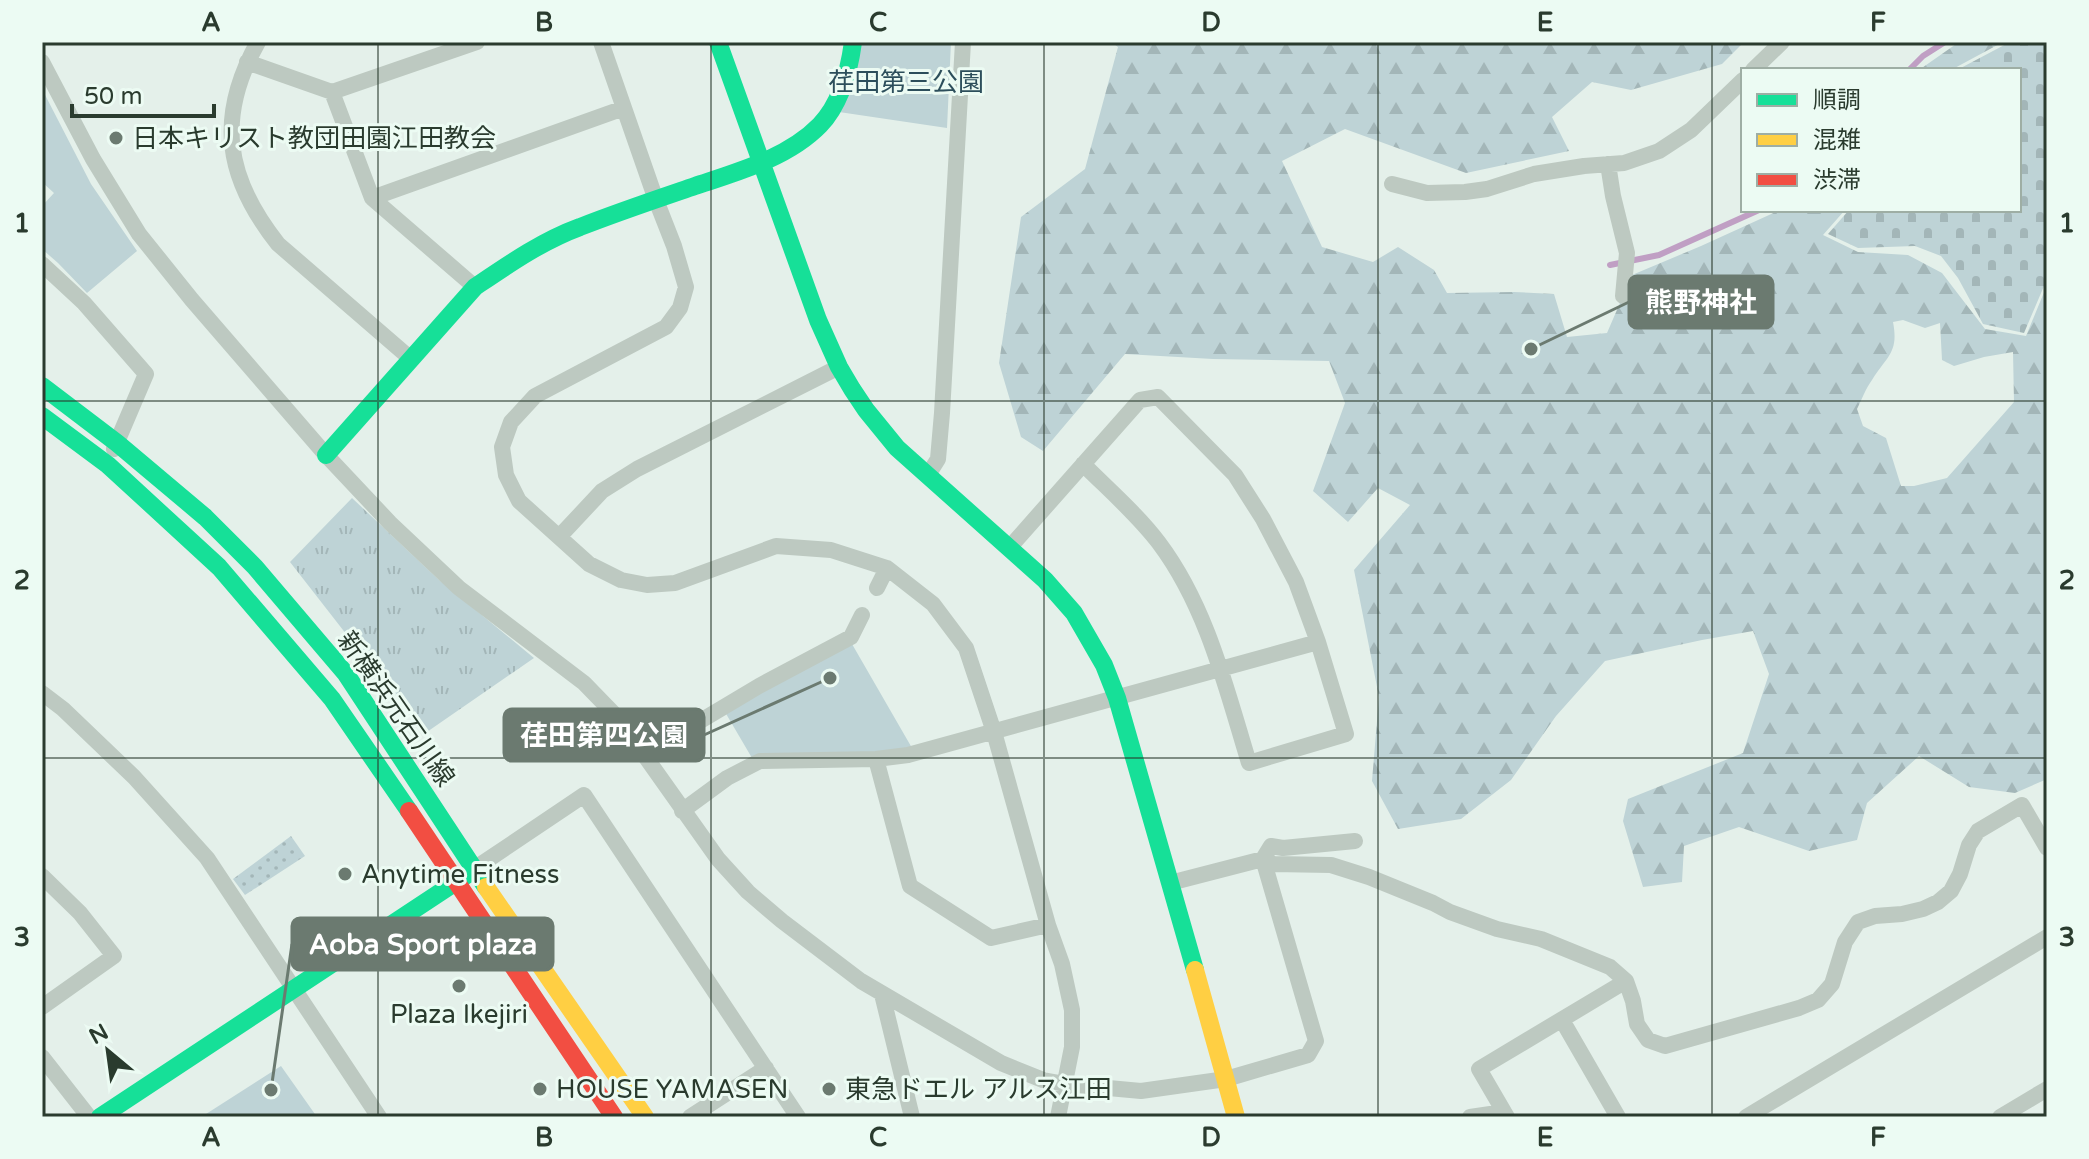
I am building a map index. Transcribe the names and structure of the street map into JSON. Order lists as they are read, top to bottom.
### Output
{
  "streets": {
    "street": ["新横浜元石川線"]
  },
  "parks": ["荏田第三公園"],
  "places": [
    "日本キリスト教団田園江田教会",
    "熊野神社",
    "荏田第四公園",
    "Anytime Fitness",
    "Plaza Ikejiri",
    "HOUSE YAMASEN",
    "東急ドエル アルス江田",
    "Aoba Sport plaza"
  ],
  "legend": ["順調", "混雑", "渋滞"],
  "scale_bar": "50 m",
  "north": "top left",
  "grid": {
    "columns": [
      "A",
      "B",
      "C",
      "D",
      "E",
      "F"
    ],
    "rows": ["1", "2", "3"]
  }
}
